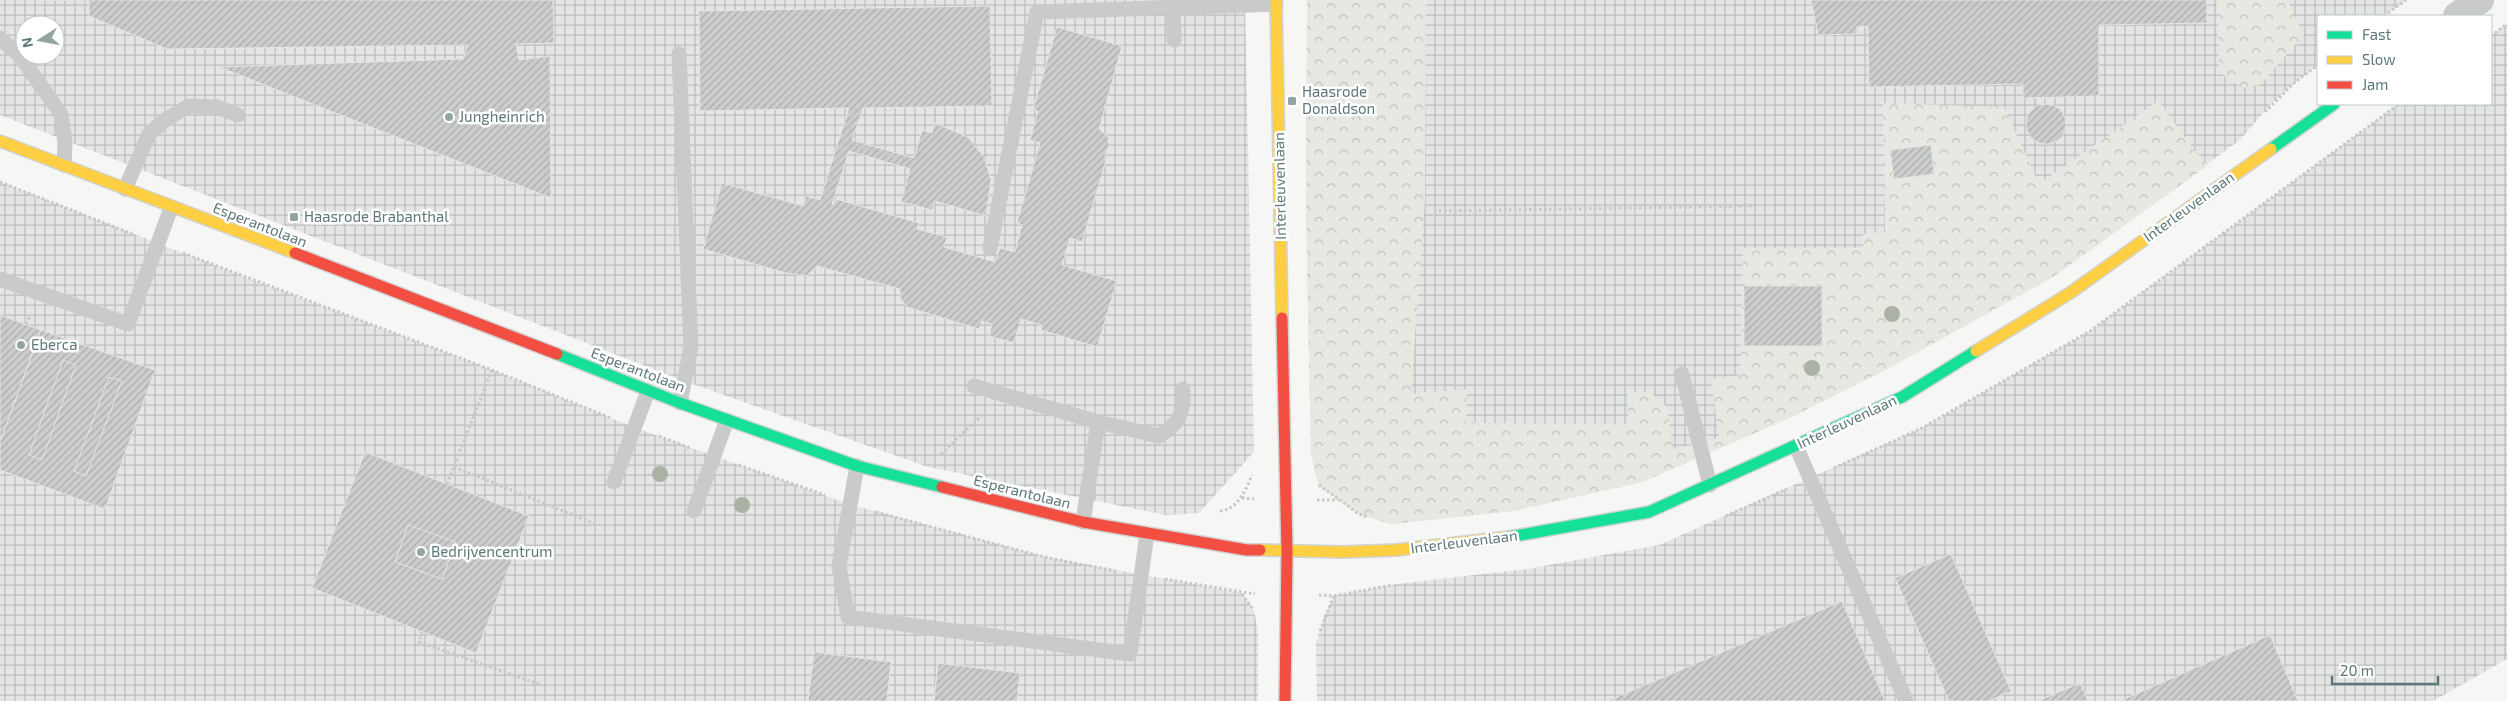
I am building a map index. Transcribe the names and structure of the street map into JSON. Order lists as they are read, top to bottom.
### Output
{
  "streets": {
    "street": ["Interleuvenlaan", "Esperantolaan"]
  },
  "crossings": [
    ["Interleuvenlaan", "Esperantolaan"]
  ],
  "places": {
    "transit": ["Haasrode Donaldson", "Haasrode Brabanthal"],
    "other": ["Jungheinrich", "Eberca", "Bedrijvencentrum"]
  },
  "legend": ["Fast", "Slow", "Jam"],
  "scale_bar": "20 m",
  "north": "left"
}
